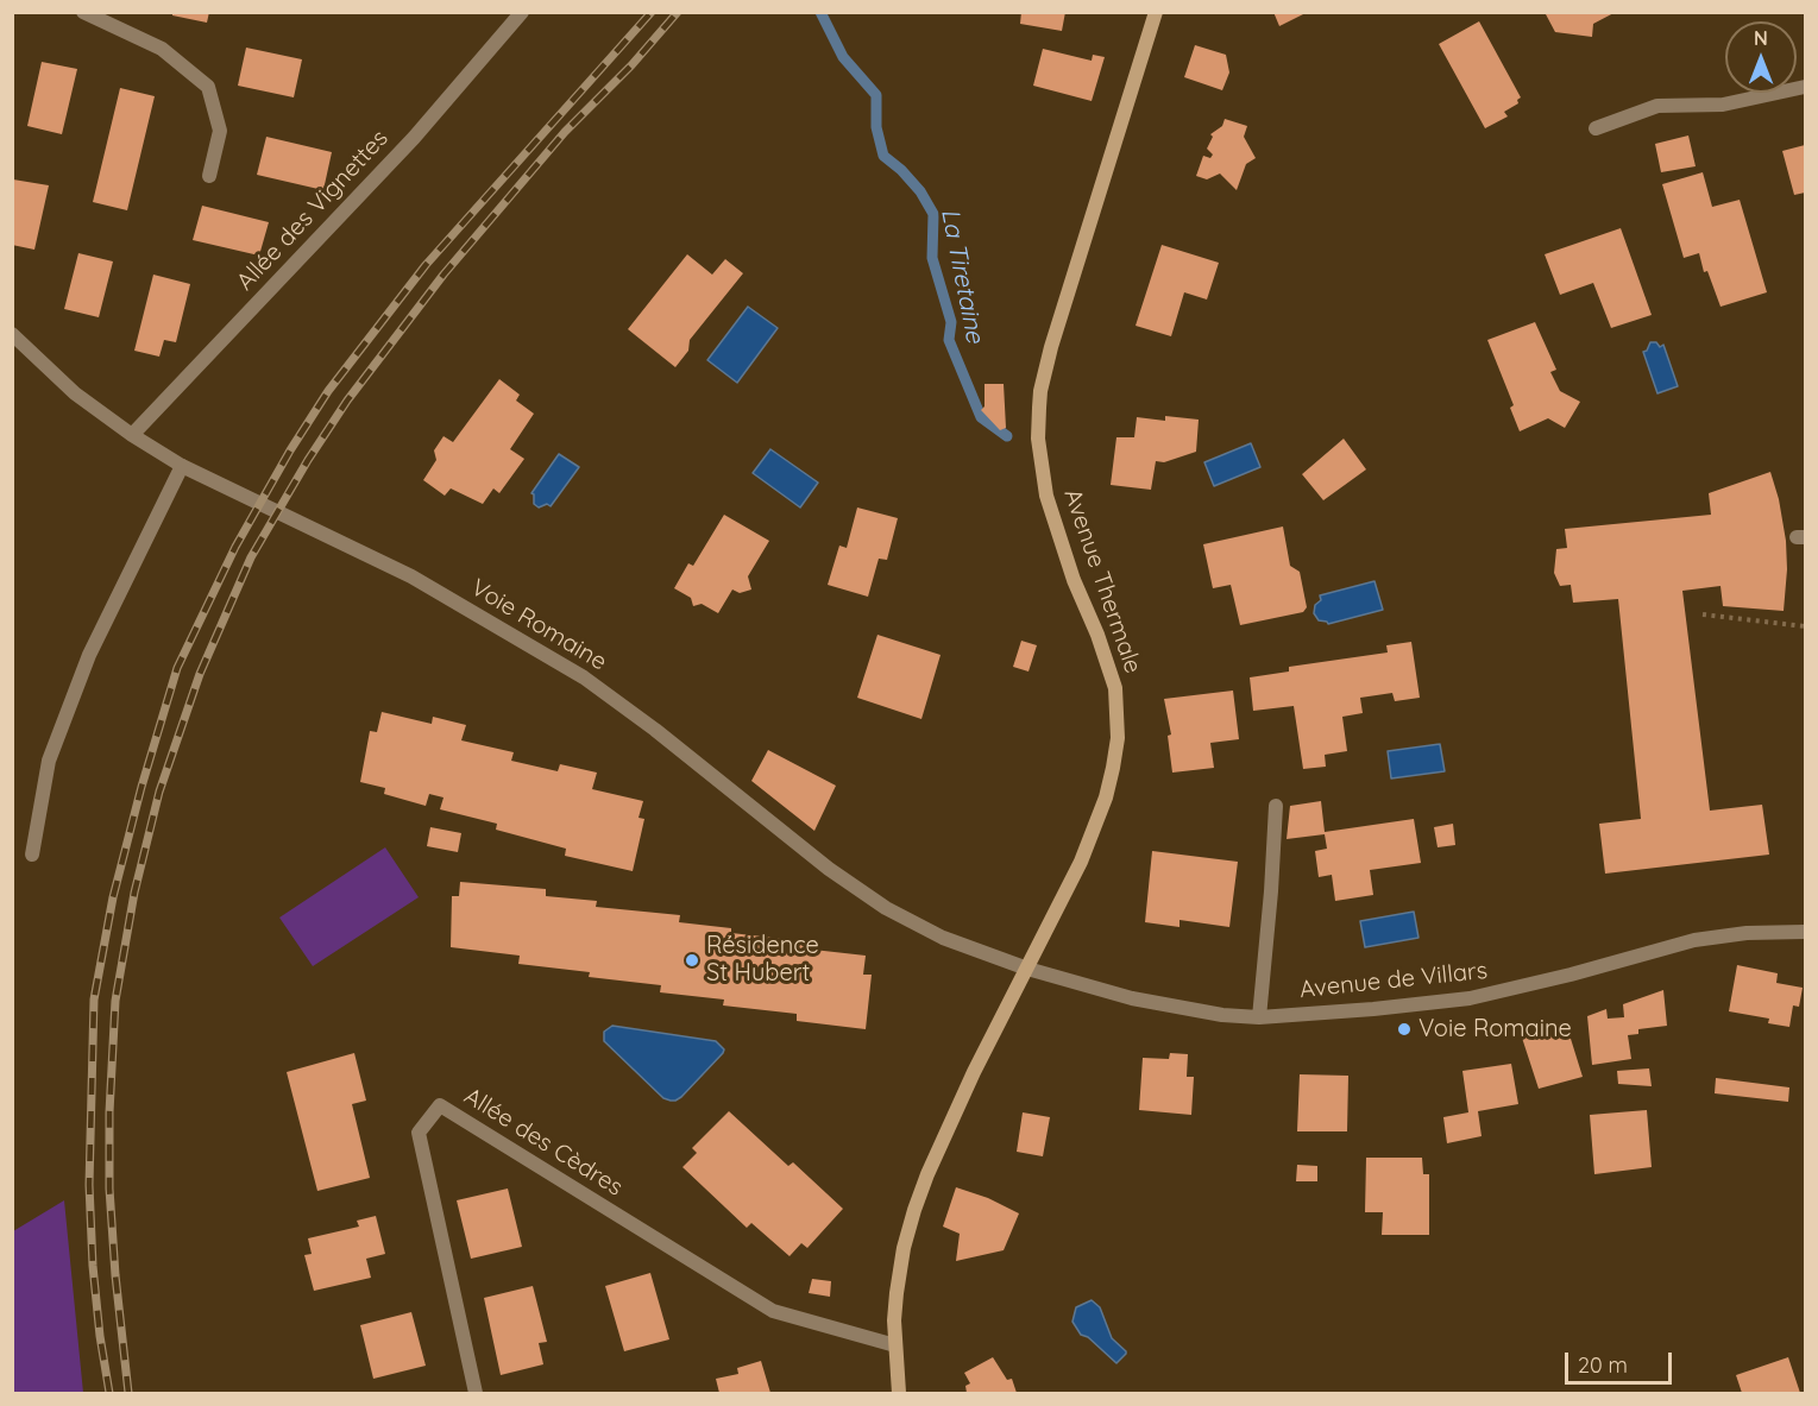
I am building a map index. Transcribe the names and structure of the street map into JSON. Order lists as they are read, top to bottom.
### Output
{
  "streets": {
    "main road": ["Avenue Thermale"],
    "street": [
      "Allée des Vignettes",
      "Voie Romaine",
      "Avenue de Villars",
      "Allée des Cèdres"
    ]
  },
  "crossings": [
    ["Allée des Vignettes", "Voie Romaine"],
    ["Avenue Thermale", "Voie Romaine"],
    ["Avenue Thermale", "Avenue de Villars"],
    ["Avenue Thermale", "Allée des Cèdres"],
    ["Voie Romaine", "Avenue de Villars"]
  ],
  "water": ["La Tiretaine"],
  "places": ["Résidence St Hubert", "Voie Romaine"],
  "scale_bar": "20 m",
  "north": "top"
}
